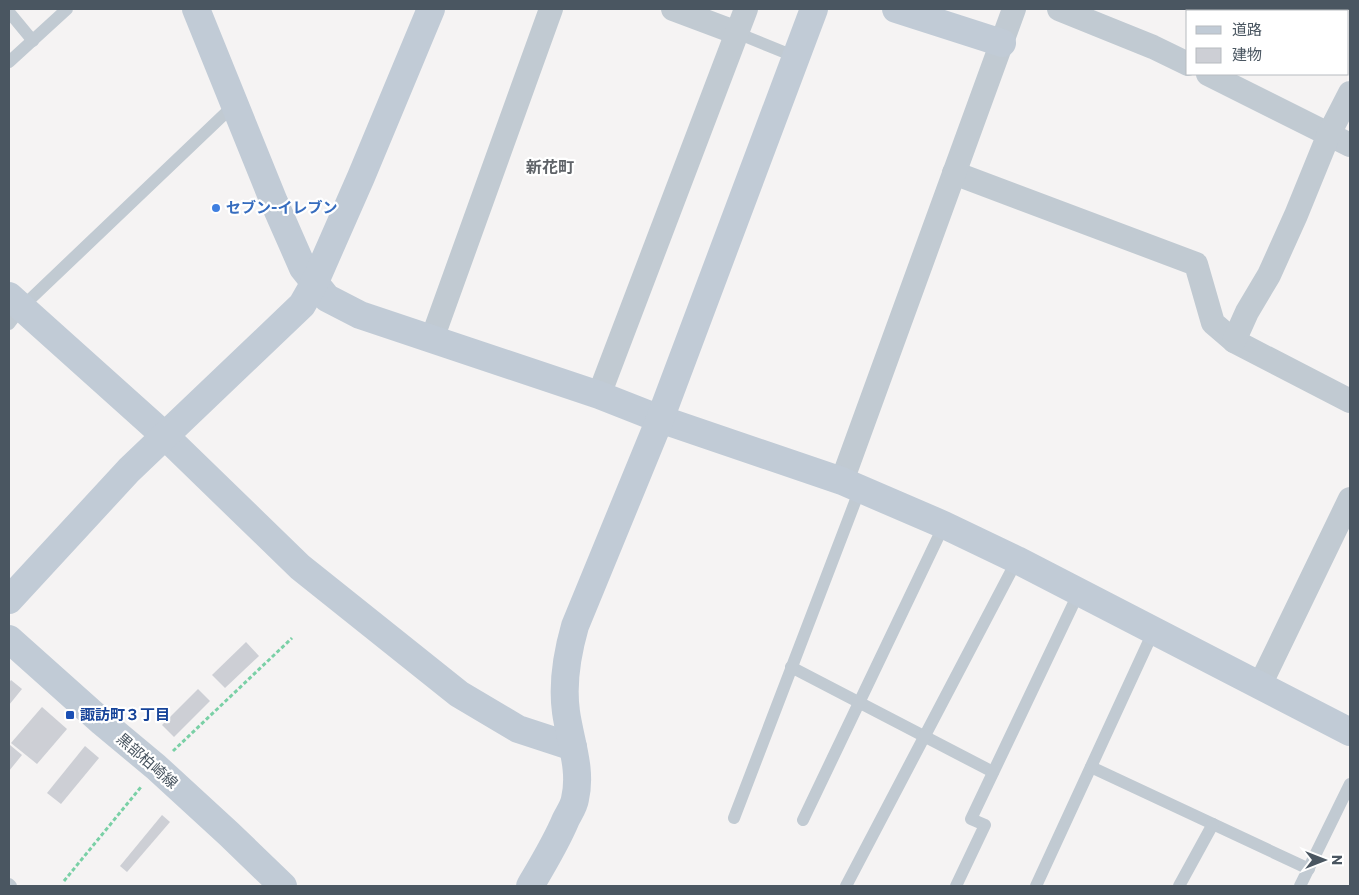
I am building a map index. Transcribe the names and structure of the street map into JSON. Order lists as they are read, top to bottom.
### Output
{
  "streets": {
    "street": ["黒部柏崎線"]
  },
  "districts": ["新花町"],
  "places": {
    "other": ["セブン-イレブン"],
    "transit": ["諏訪町３丁目"]
  },
  "legend": ["道路", "建物"],
  "north": "right"
}
